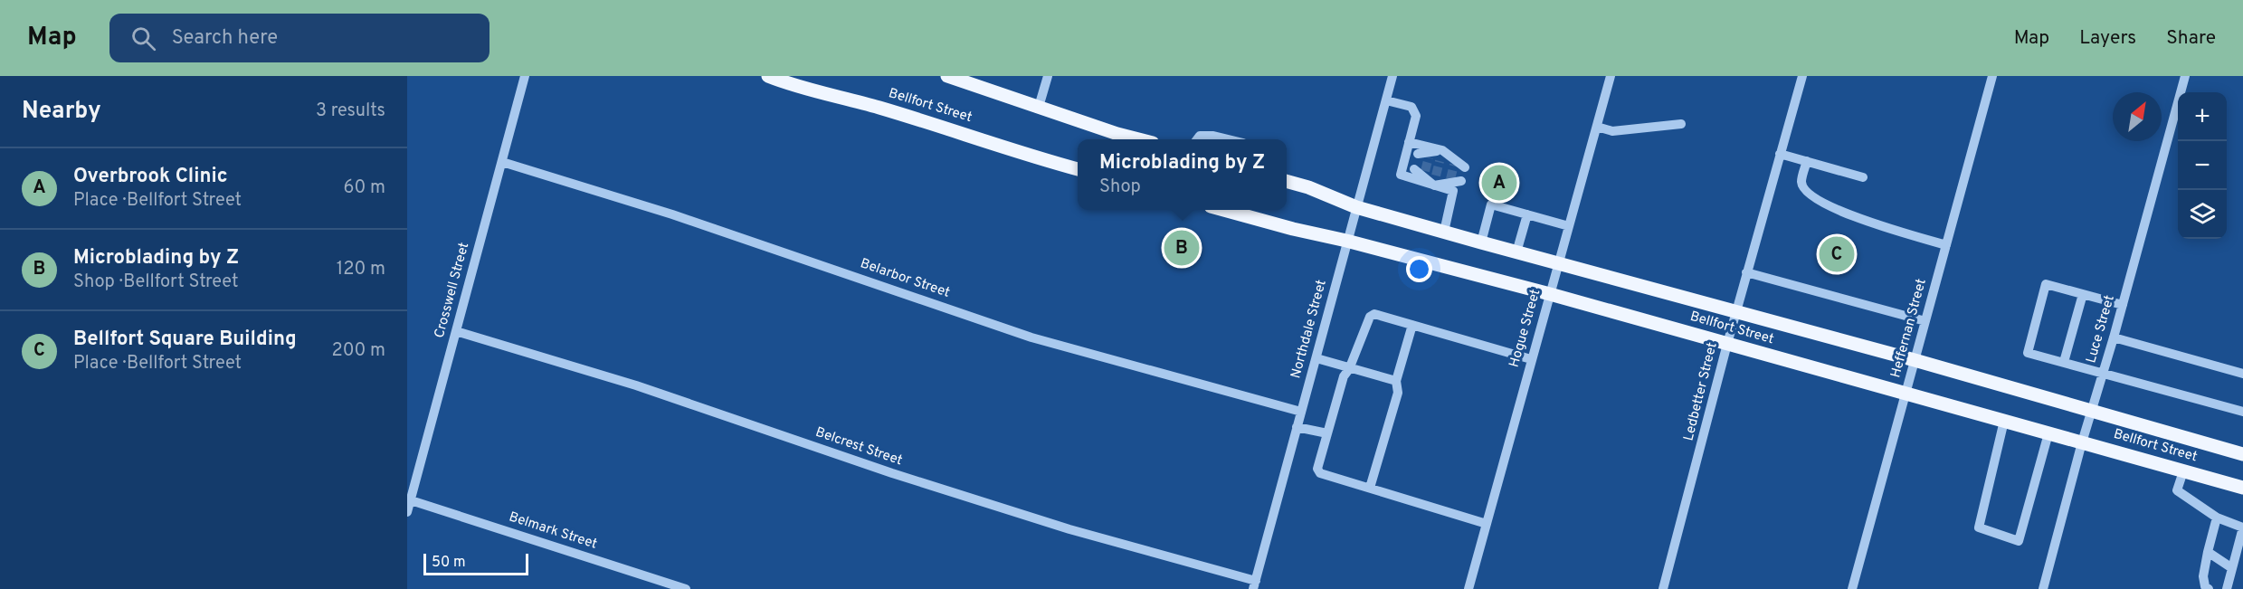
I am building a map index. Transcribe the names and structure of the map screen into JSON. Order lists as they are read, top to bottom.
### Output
{
  "streets": {
    "main road": ["Bellfort Street"],
    "street": [
      "Belarbor Street",
      "Crosswell Street",
      "Hogue Street",
      "Heffernan Street",
      "Northdale Street",
      "Luce Street",
      "Ledbetter Street",
      "Belcrest Street",
      "Belmark Street"
    ]
  },
  "crossings": [
    ["Bellfort Street", "Hogue Street"],
    ["Bellfort Street", "Heffernan Street"],
    ["Bellfort Street", "Northdale Street"],
    ["Bellfort Street", "Luce Street"],
    ["Bellfort Street", "Ledbetter Street"],
    ["Belarbor Street", "Crosswell Street"],
    ["Belarbor Street", "Northdale Street"],
    ["Crosswell Street", "Belcrest Street"],
    ["Crosswell Street", "Belmark Street"],
    ["Northdale Street", "Belcrest Street"]
  ],
  "scale_bar": "50 m",
  "north": "top right",
  "page": {
    "header": "Map",
    "search": "Search here",
    "nav": ["Map", "Layers", "Share"],
    "heading": ["Nearby", "3 results"],
    "map_buttons": ["+", "−"],
    "popup": ["Microblading by Z", "Shop"],
    "list": [
      {
        "mark": "A",
        "name": "Overbrook Clinic",
        "note": "Place · Bellfort Street",
        "value": "60 m"
      },
      {
        "mark": "B",
        "name": "Microblading by Z",
        "note": "Shop · Bellfort Street",
        "value": "120 m"
      },
      {
        "mark": "C",
        "name": "Bellfort Square Building",
        "note": "Place · Bellfort Street",
        "value": "200 m"
      }
    ],
    "pins": ["A", "B", "C"],
    "scale": "50 m"
  }
}
